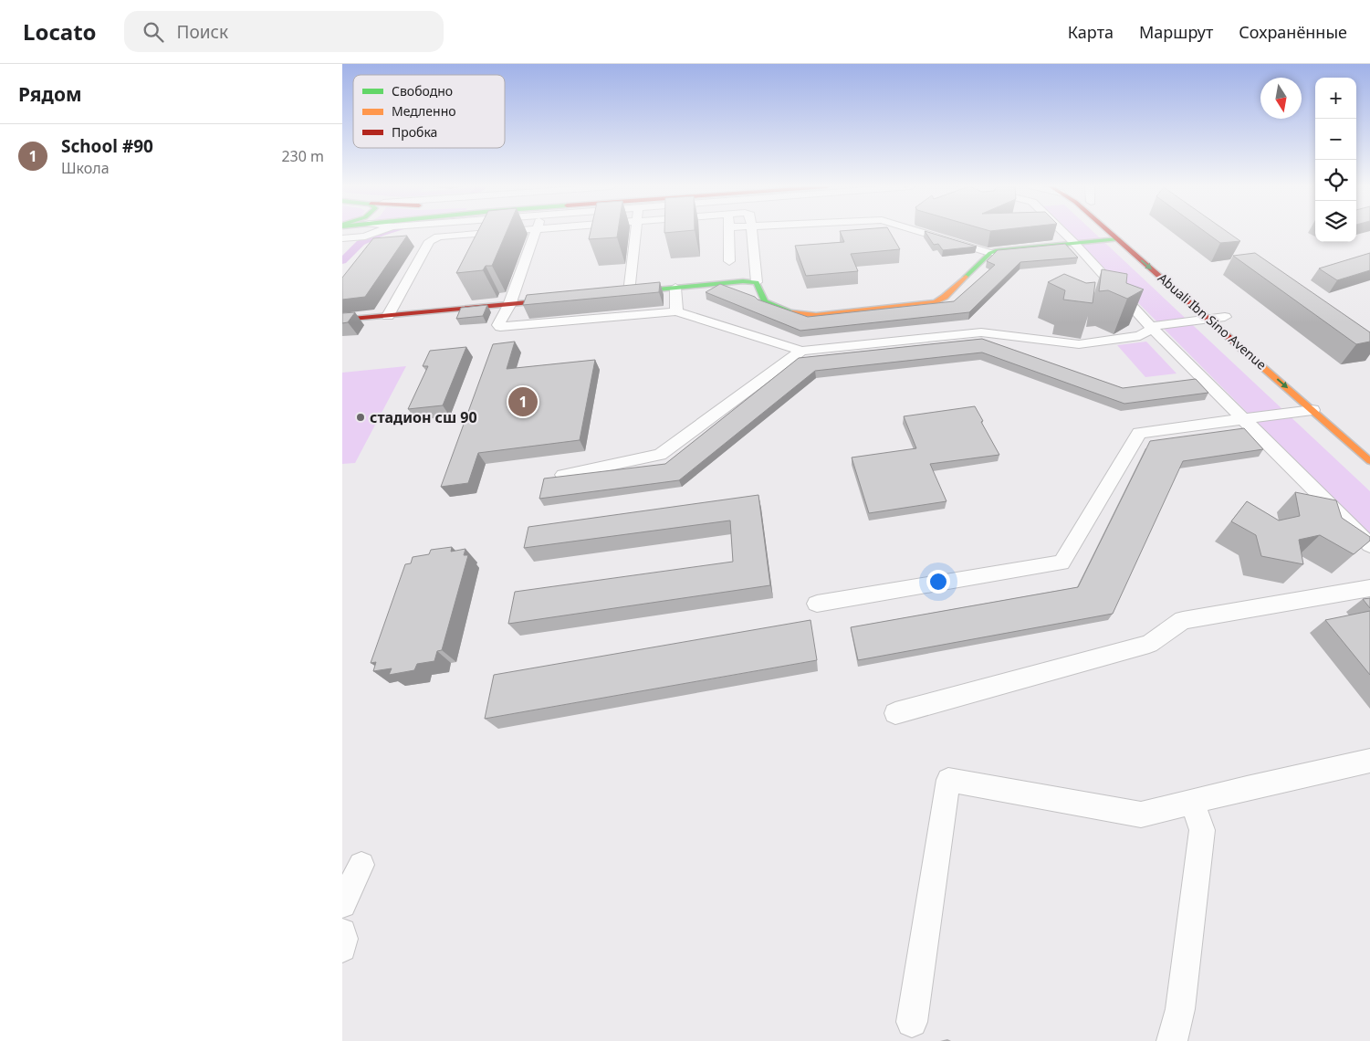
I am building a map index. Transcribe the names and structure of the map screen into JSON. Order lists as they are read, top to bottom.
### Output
{
  "streets": {
    "main road": ["Abuali Ibn Sino Avenue"]
  },
  "one_way": ["Abuali Ibn Sino Avenue"],
  "places": ["стадион сш 90"],
  "legend": ["Свободно", "Медленно", "Пробка"],
  "north": "bottom",
  "page": {
    "header": "Locato",
    "search": "Поиск",
    "nav": ["Карта", "Маршрут", "Сохранённые"],
    "heading": "Рядом",
    "map_buttons": ["+", "−"],
    "list": [
      {
        "mark": "1",
        "name": "School #90",
        "note": "Школа",
        "value": "230 m"
      }
    ],
    "pins": "1"
  }
}
